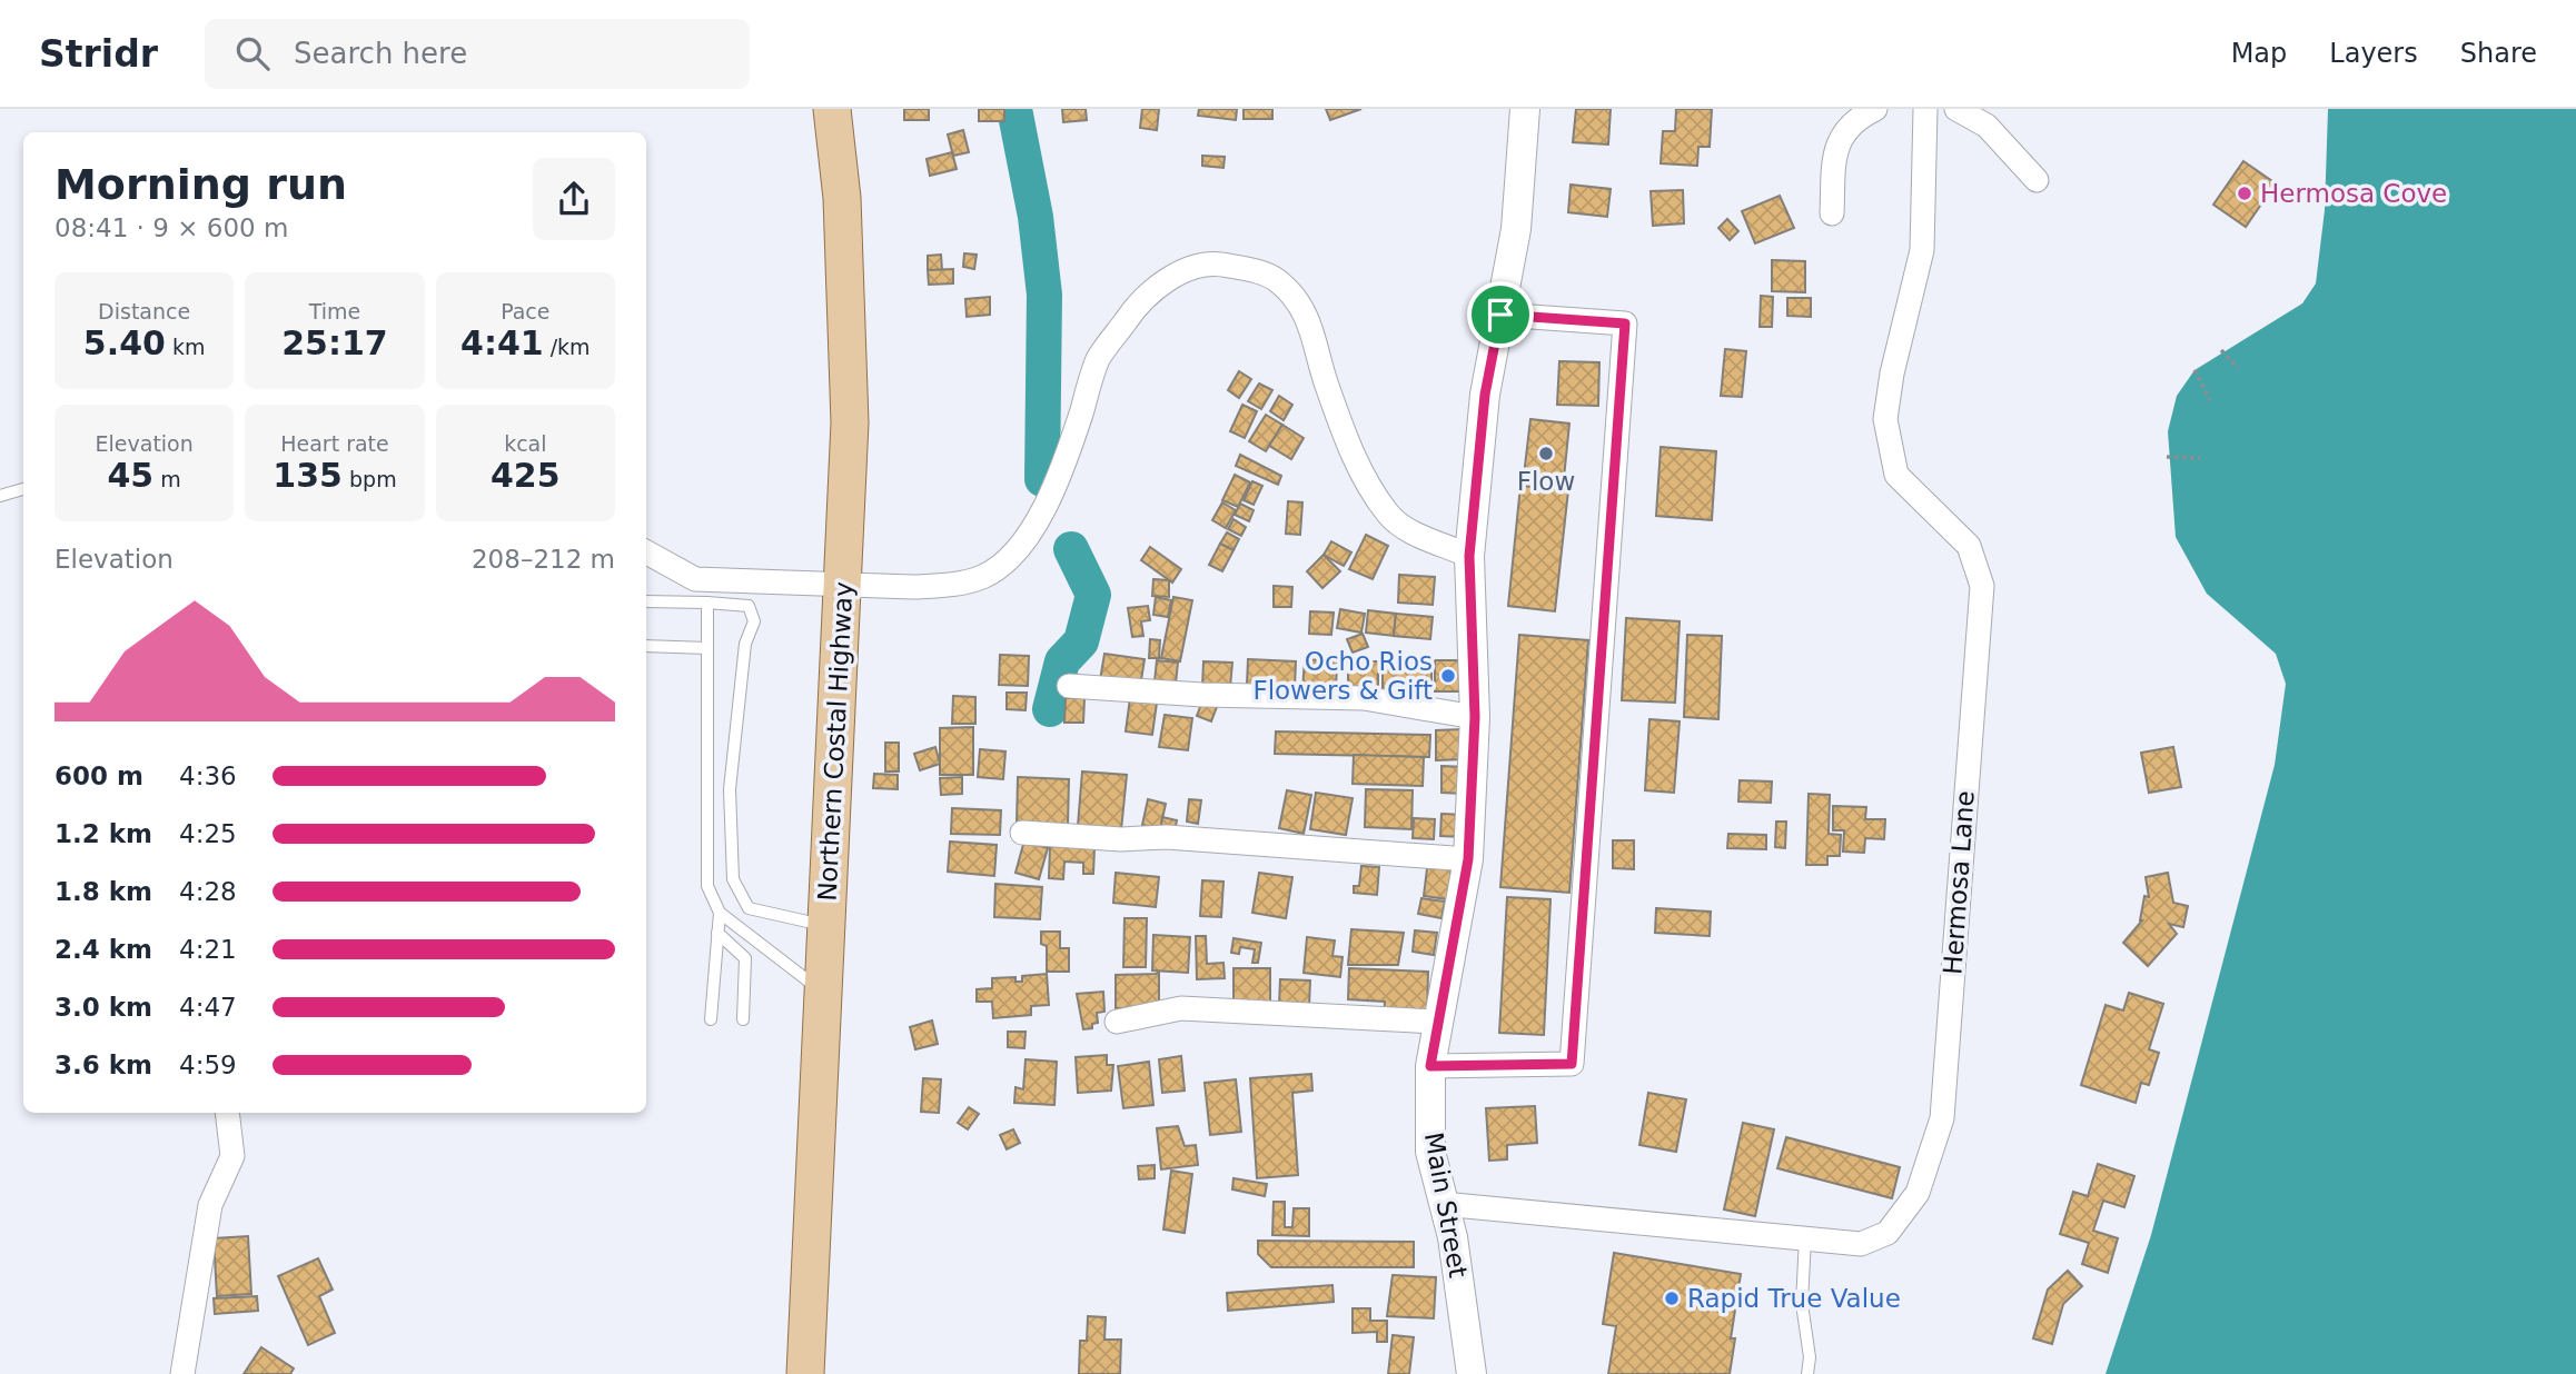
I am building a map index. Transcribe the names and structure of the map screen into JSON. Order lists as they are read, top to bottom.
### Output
{
  "streets": {
    "main road": ["Northern Costal Highway"],
    "street": ["Hermosa Lane", "Main Street"]
  },
  "crossings": [
    ["Hermosa Lane", "Main Street"]
  ],
  "places": [
    "Hermosa Cove",
    "Flow",
    "Ocho Rios Flowers & Gift",
    "Rapid True Value"
  ],
  "page": {
    "header": "Stridr",
    "search": "Search here",
    "nav": ["Map", "Layers", "Share"],
    "heading": ["Morning run", "08:41 · 9 × 600 m"],
    "stats": [
      ["Distance", "5.40 km"],
      ["Time", "25:17"],
      ["Pace", "4:41 /km"],
      ["Elevation", "45 m"],
      ["Heart rate", "135 bpm"],
      ["kcal", "425"]
    ],
    "chart": ["Elevation", "208–212 m"],
    "list": [
      {
        "name": "600 m",
        "note": "4:36"
      },
      {
        "name": "1.2 km",
        "note": "4:25"
      },
      {
        "name": "1.8 km",
        "note": "4:28"
      },
      {
        "name": "2.4 km",
        "note": "4:21"
      },
      {
        "name": "3.0 km",
        "note": "4:47"
      },
      {
        "name": "3.6 km",
        "note": "4:59"
      }
    ]
  }
}
